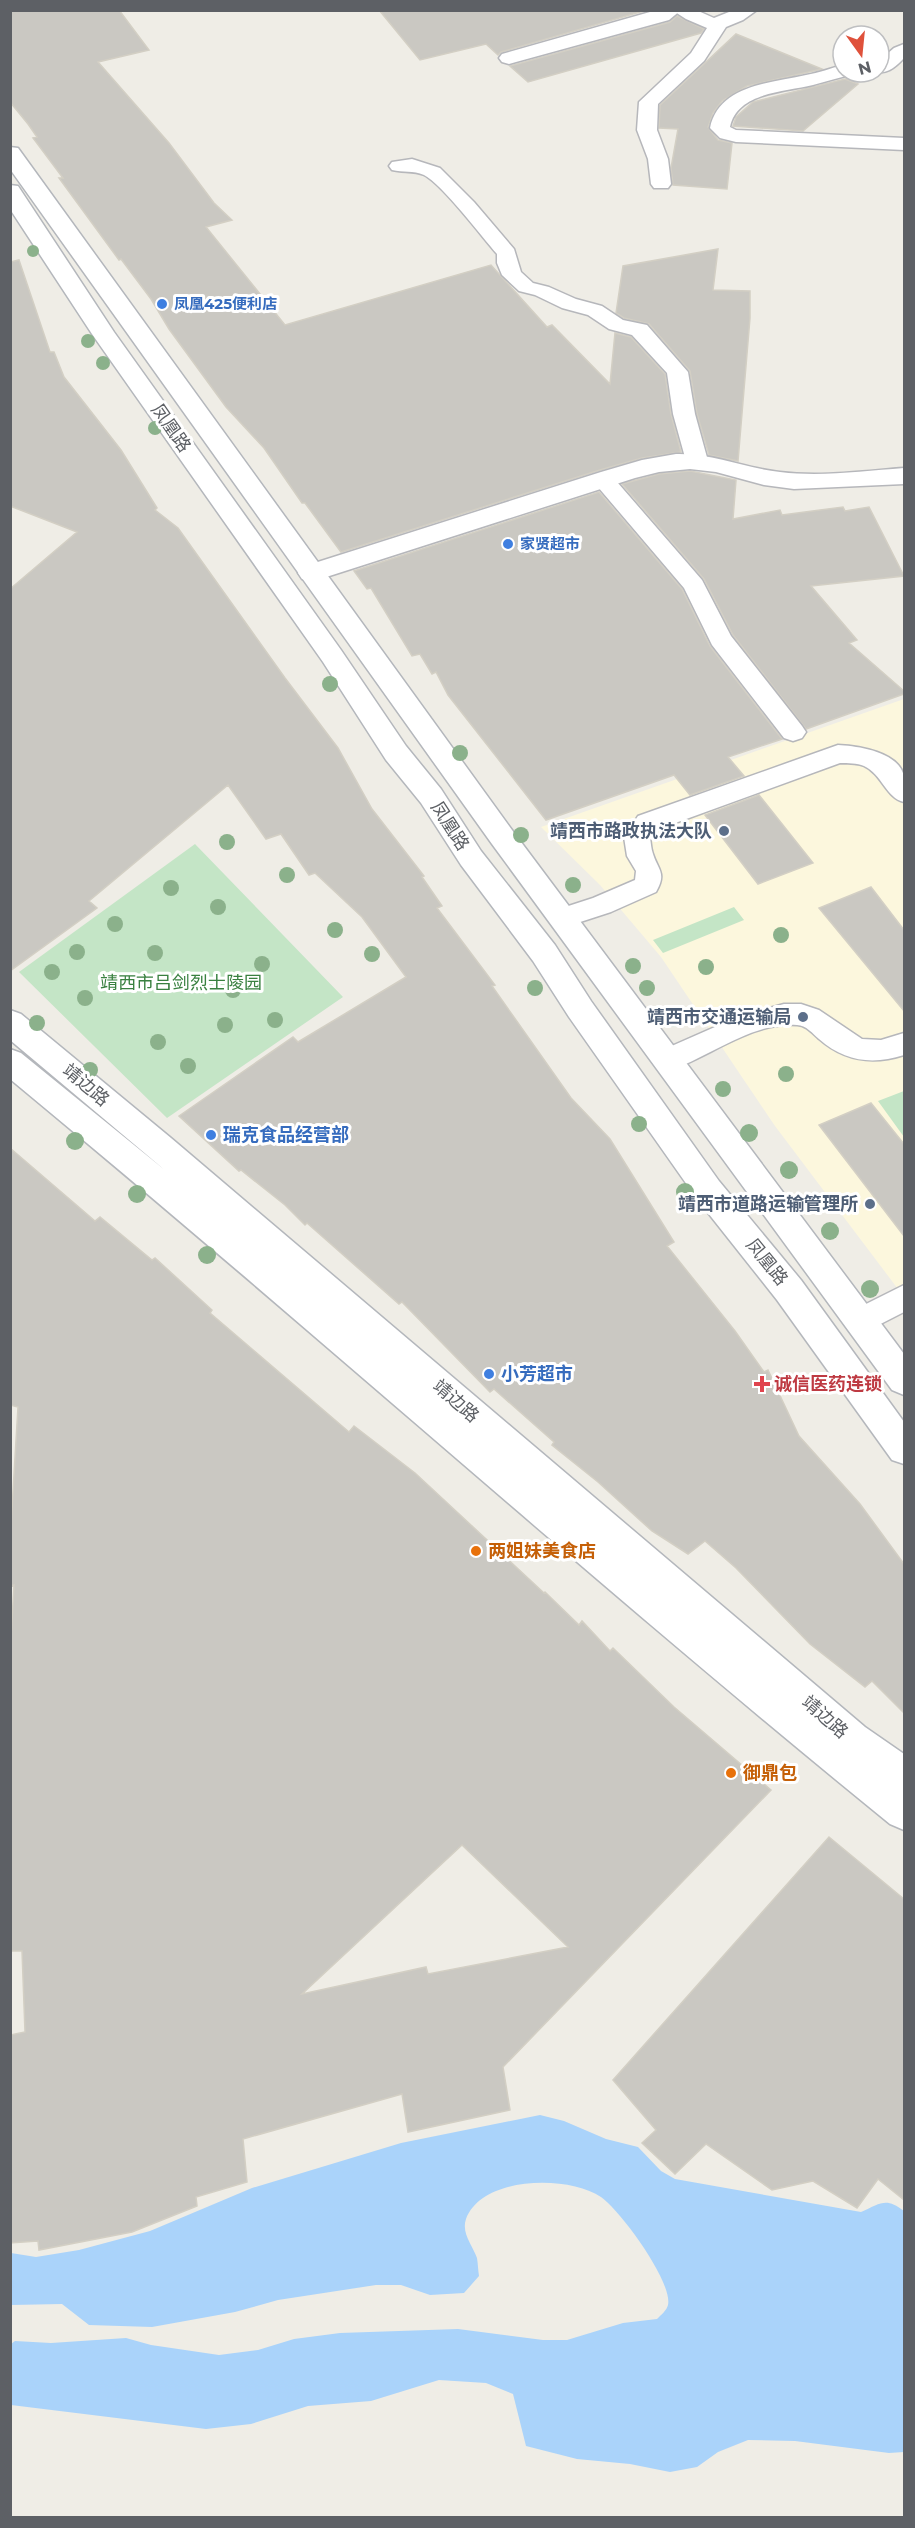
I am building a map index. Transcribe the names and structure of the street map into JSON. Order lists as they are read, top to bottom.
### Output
{
  "streets": {
    "main road": ["凤凰路", "靖边路"]
  },
  "parks": ["靖西市吕剑烈士陵园"],
  "places": {
    "other": [
      "凤凰425便利店",
      "家贤超市",
      "靖西市路政执法大队",
      "靖西市交通运输局",
      "瑞克食品经营部",
      "靖西市道路运输管理所",
      "小芳超市",
      "两姐妹美食店",
      "御鼎包"
    ],
    "health": ["诚信医药连锁"]
  },
  "north": "bottom"
}
